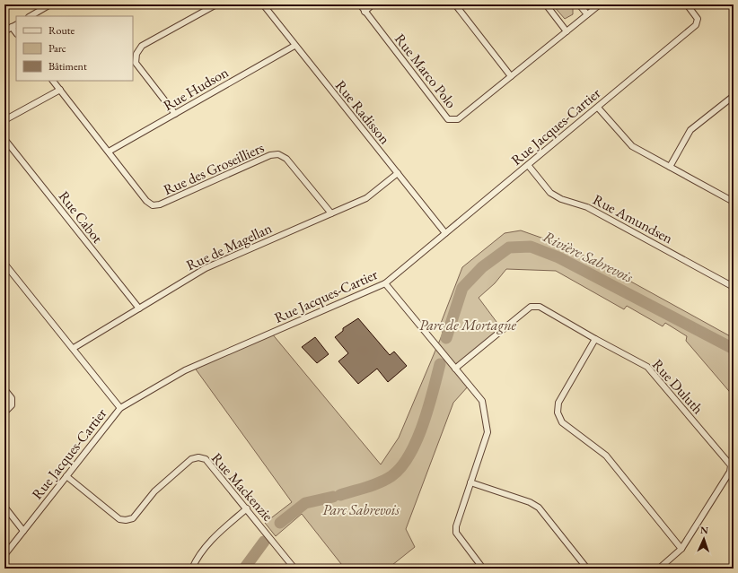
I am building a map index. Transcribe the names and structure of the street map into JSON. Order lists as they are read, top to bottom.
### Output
{
  "streets": {
    "street": [
      "Rue Marco Polo",
      "Rue Hudson",
      "Rue Radisson",
      "Rue Jacques-Cartier",
      "Rue des Groseilliers",
      "Rue Cabot",
      "Rue Amundsen",
      "Rue de Magellan",
      "Rue Duluth",
      "Rue Mackenzie"
    ]
  },
  "crossings": [
    ["Rue Hudson", "Rue Radisson"],
    ["Rue Hudson", "Rue des Groseilliers"],
    ["Rue Radisson", "Rue Jacques-Cartier"],
    ["Rue Radisson", "Rue de Magellan"],
    ["Rue Jacques-Cartier", "Rue Amundsen"],
    ["Rue Jacques-Cartier", "Rue Mackenzie"],
    ["Rue des Groseilliers", "Rue de Magellan"],
    ["Rue Cabot", "Rue de Magellan"]
  ],
  "water": ["Rivière Sabrevois"],
  "parks": ["Parc de Mortagne", "Parc Sabrevois"],
  "legend": ["Route", "Parc", "Bâtiment"],
  "north": "top"
}
